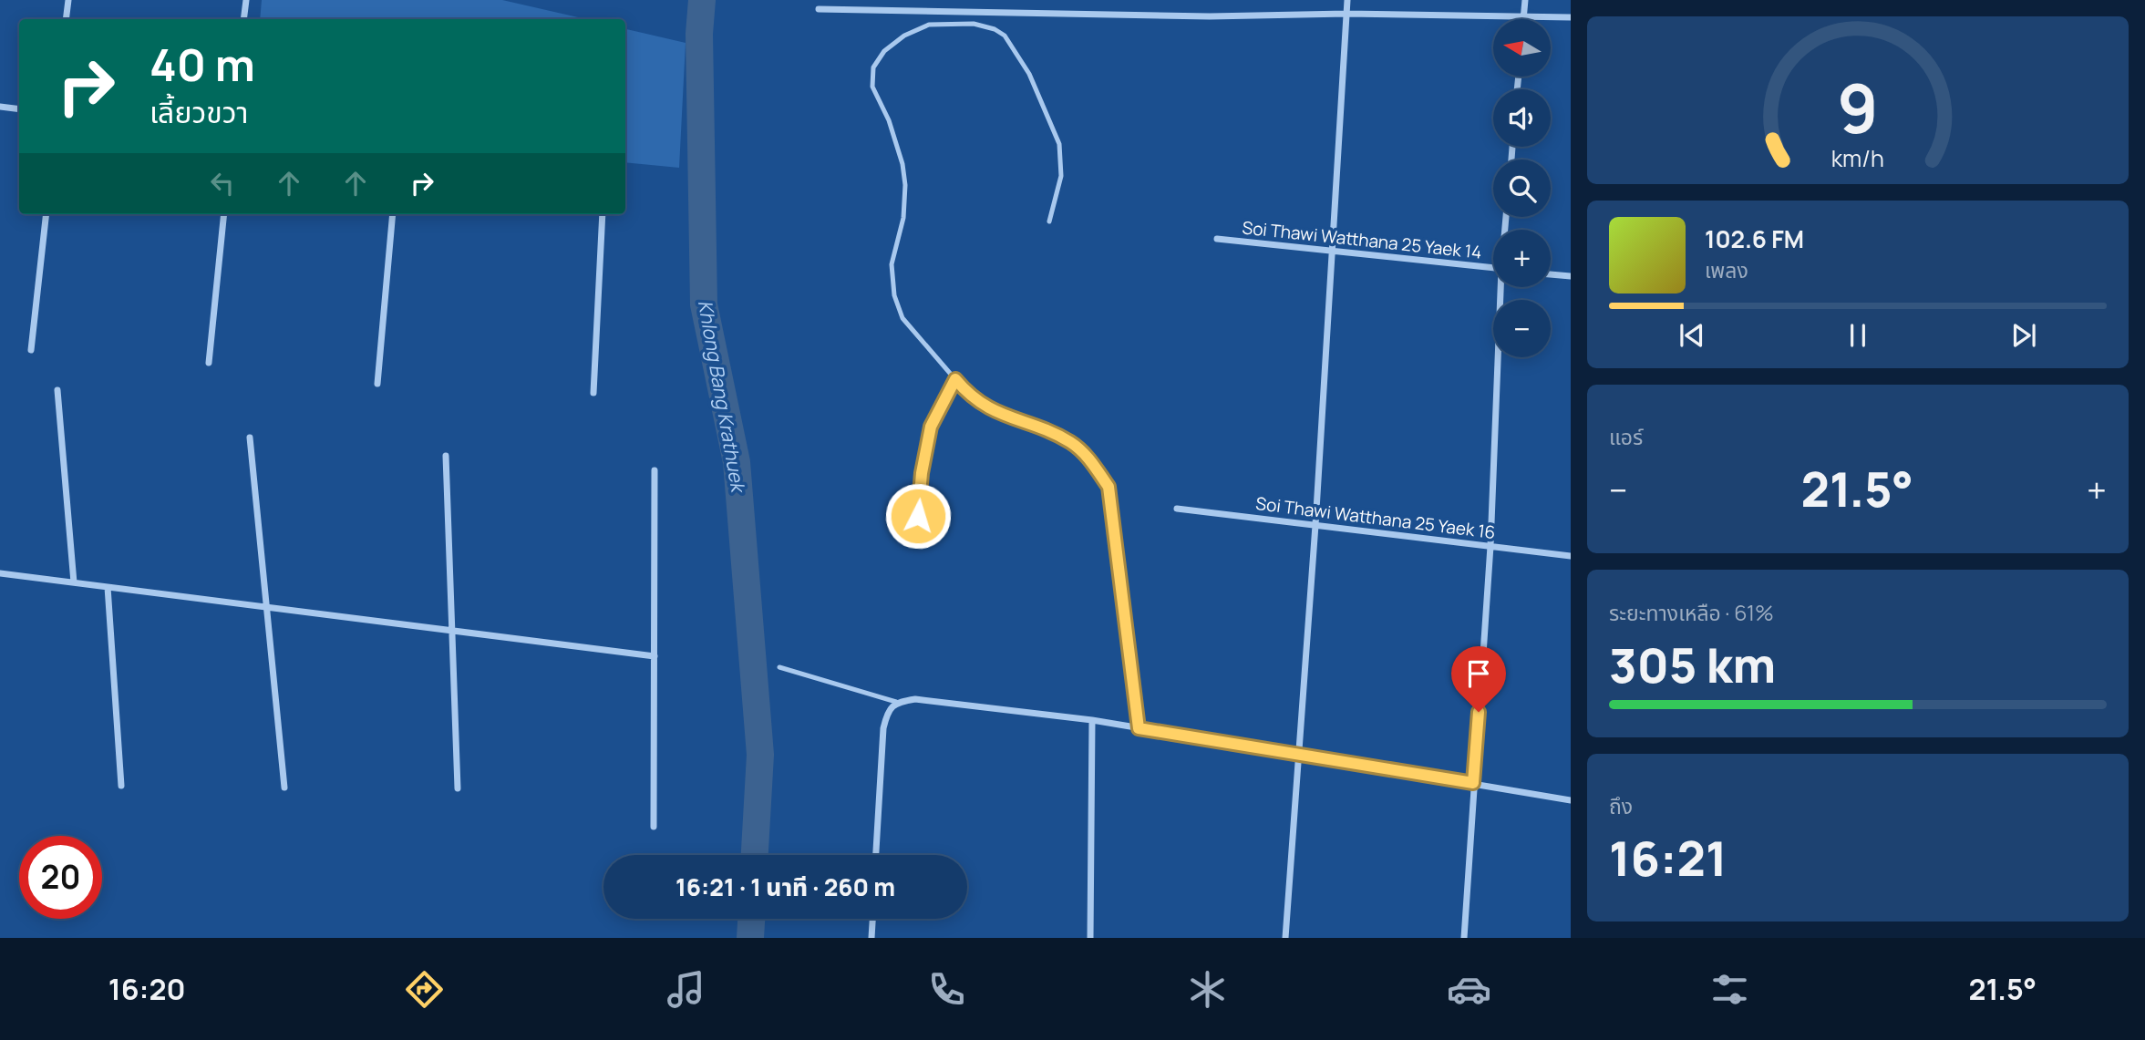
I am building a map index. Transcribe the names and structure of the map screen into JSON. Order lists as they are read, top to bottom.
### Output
{
  "streets": {
    "street": ["Soi Thawi Watthana 25 Yaek 14", "Soi Thawi Watthana 25 Yaek 16"]
  },
  "water": ["Khlong Bang Krathuek"],
  "north": "left",
  "page": {
    "map_buttons": ["+", "−"],
    "turn": ["40 m", "เลี้ยวขวา"],
    "song": ["102.6 FM", "เพลง"],
    "tile": [
      "แอร์",
      ["ระยะทางเหลือ · 61%", "305 km"],
      ["ถึง", "16:21"]
    ],
    "heat": ["−", "21.5°", "+"],
    "limit": "20",
    "trip": "16:21 · 1 นาที · 260 m",
    "tabs": ["16:20", "21.5°"],
    "gauge": ["9", "km/h"]
  }
}
